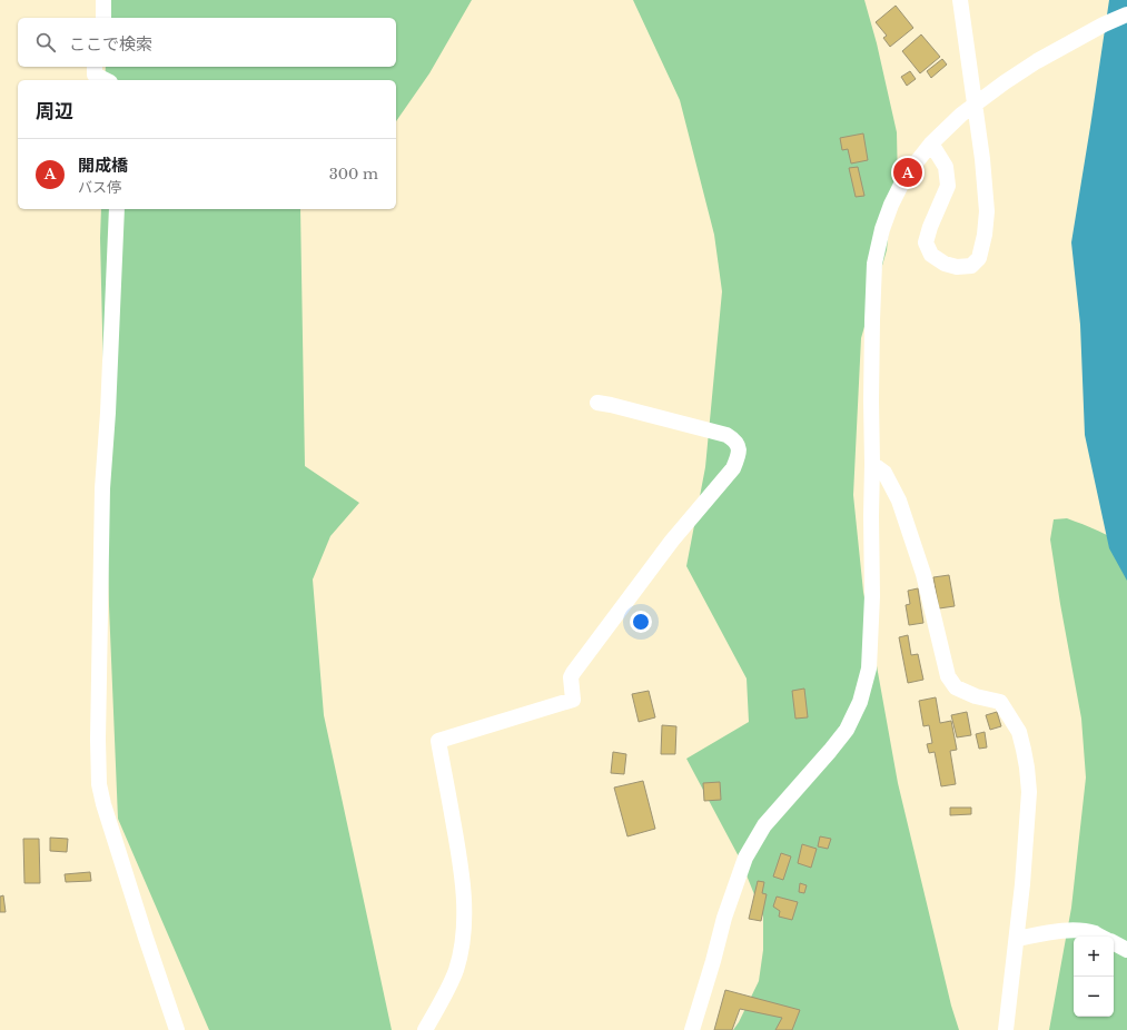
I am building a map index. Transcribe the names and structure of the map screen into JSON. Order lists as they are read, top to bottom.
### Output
{
  "page": {
    "search": "ここで検索",
    "heading": "周辺",
    "list": [
      {
        "mark": "A",
        "name": "開成橋",
        "note": "バス停",
        "value": "300 m"
      }
    ],
    "pins": "A",
    "map_buttons": ["+", "−"]
  }
}
